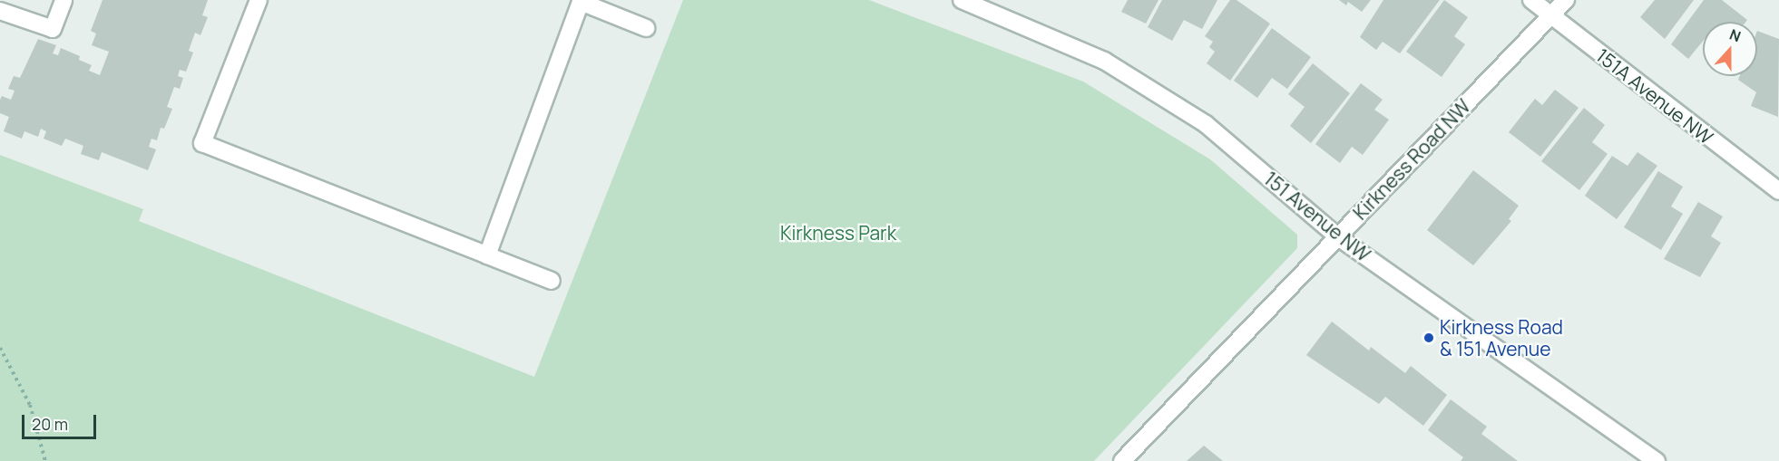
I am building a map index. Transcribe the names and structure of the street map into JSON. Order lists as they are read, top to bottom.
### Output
{
  "streets": {
    "street": ["151A Avenue NW", "Kirkness Road NW", "151 Avenue NW"]
  },
  "crossings": [
    ["151A Avenue NW", "Kirkness Road NW"],
    ["Kirkness Road NW", "151 Avenue NW"]
  ],
  "parks": ["Kirkness Park"],
  "places": ["Kirkness Road & 151 Avenue"],
  "scale_bar": "20 m",
  "north": "top"
}
